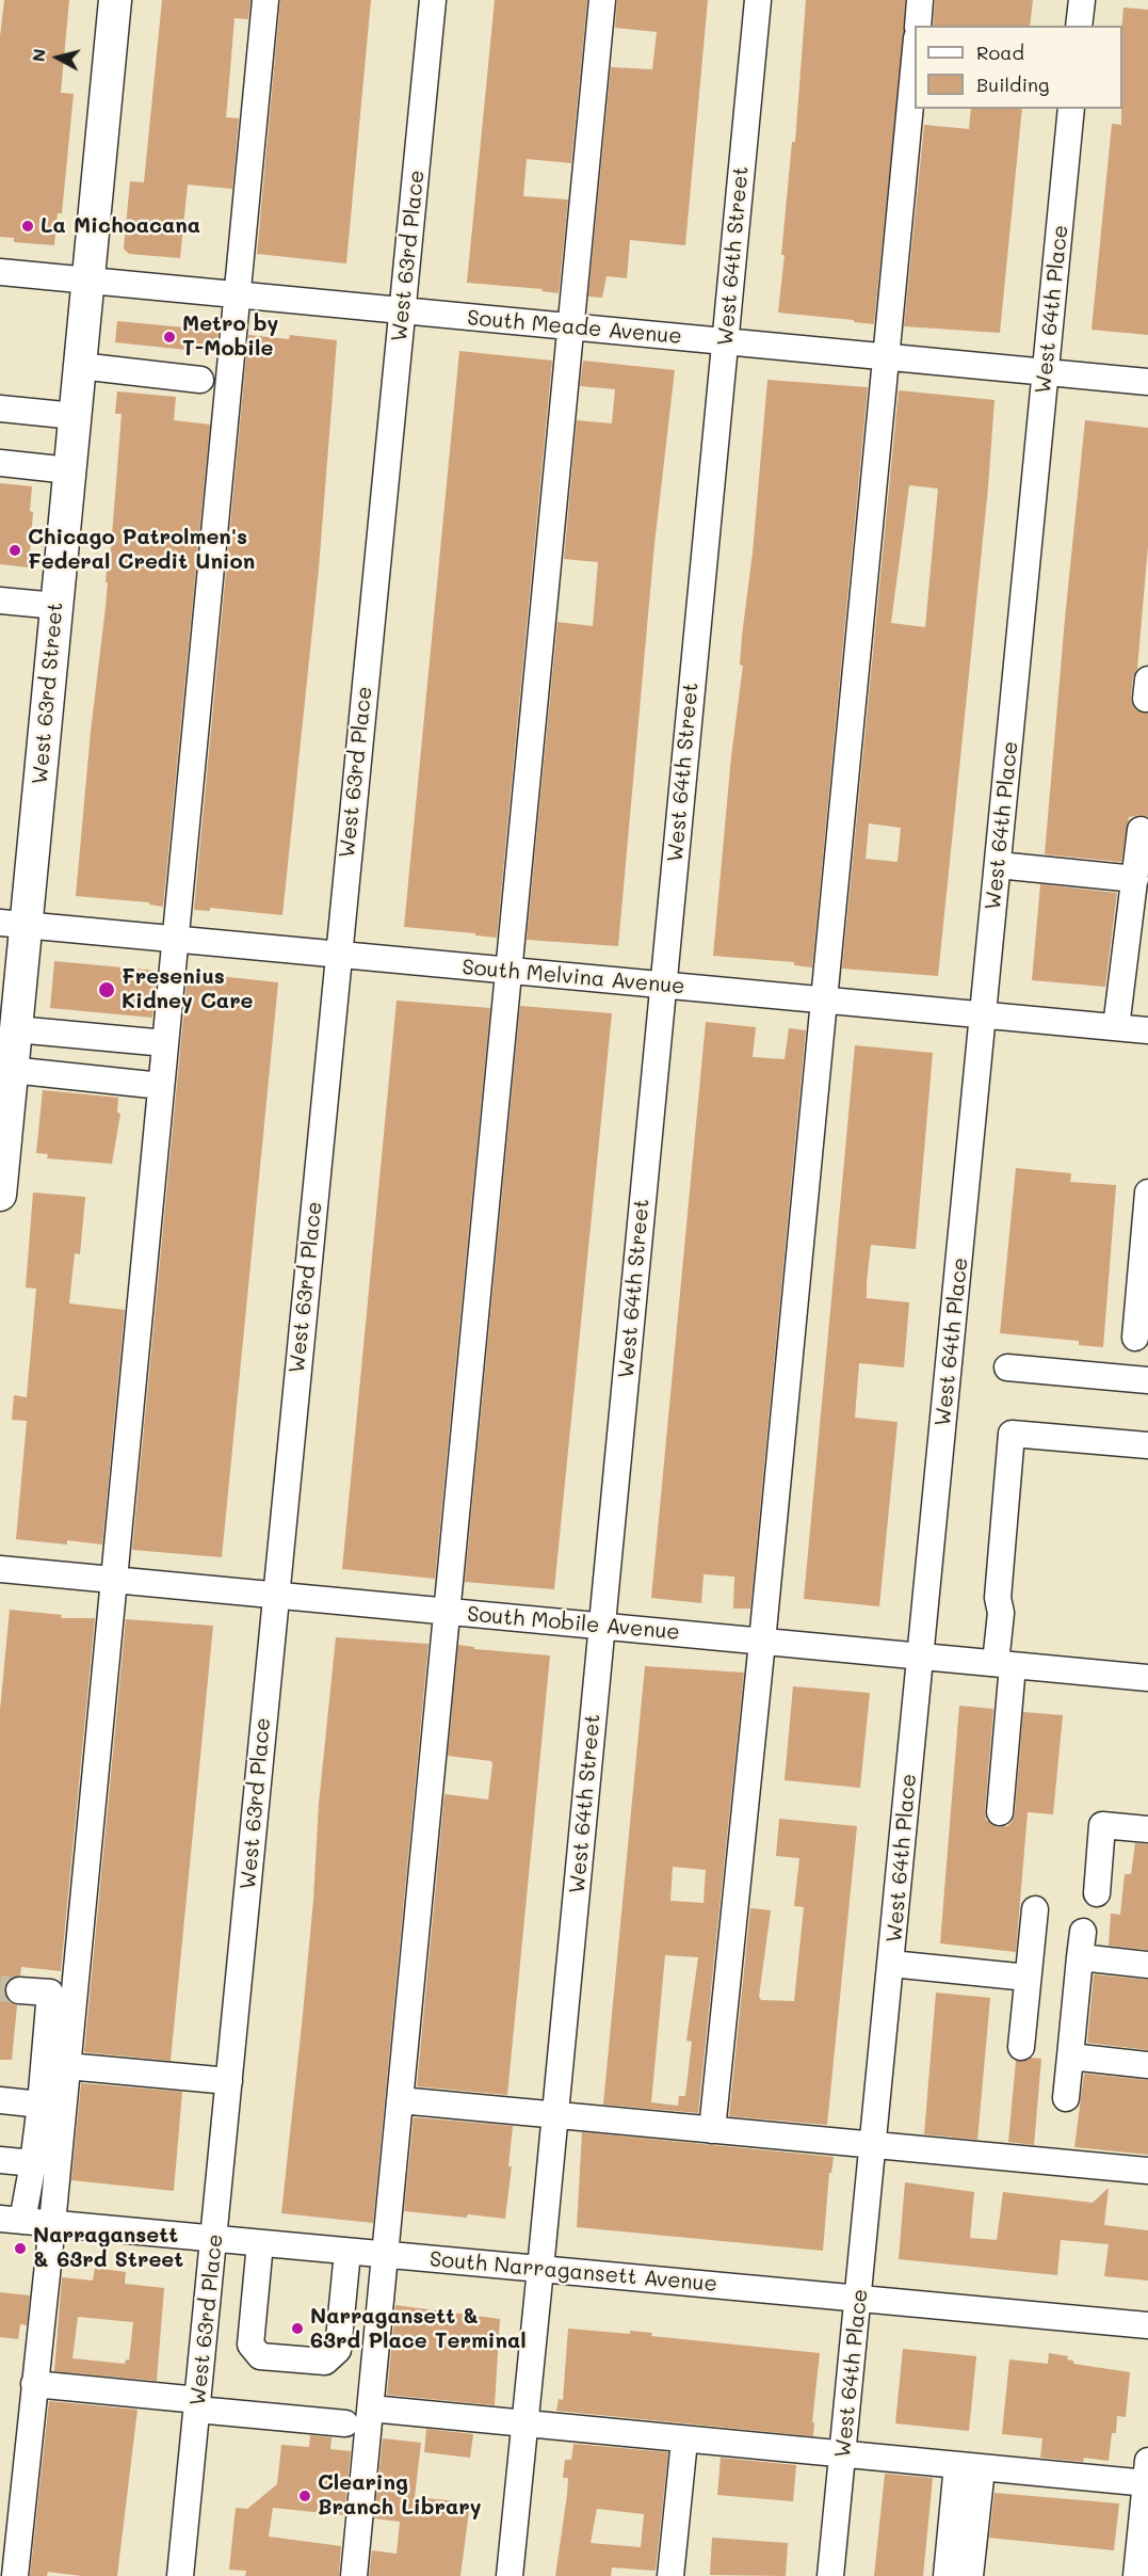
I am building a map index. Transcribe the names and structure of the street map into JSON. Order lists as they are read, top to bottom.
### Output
{
  "streets": {
    "main road": ["West 63rd Street"],
    "street": [
      "West 63rd Place",
      "West 64th Street",
      "West 64th Place",
      "South Meade Avenue",
      "South Melvina Avenue",
      "South Mobile Avenue",
      "South Narragansett Avenue"
    ]
  },
  "crossings": [
    ["West 63rd Place", "South Meade Avenue"],
    ["West 63rd Place", "South Melvina Avenue"],
    ["West 63rd Place", "South Mobile Avenue"],
    ["West 63rd Place", "South Narragansett Avenue"],
    ["West 64th Street", "South Meade Avenue"],
    ["West 64th Street", "South Melvina Avenue"],
    ["West 64th Street", "South Mobile Avenue"],
    ["West 64th Street", "South Narragansett Avenue"],
    ["West 64th Place", "South Meade Avenue"],
    ["West 64th Place", "South Melvina Avenue"],
    ["West 64th Place", "South Mobile Avenue"],
    ["West 64th Place", "South Narragansett Avenue"],
    ["South Meade Avenue", "West 63rd Street"],
    ["West 63rd Street", "South Melvina Avenue"]
  ],
  "places": [
    "La Michoacana",
    "Metro by T-Mobile",
    "Chicago Patrolmen's Federal Credit Union",
    "Fresenius Kidney Care",
    "Narragansett & 63rd Street",
    "Narragansett & 63rd Place Terminal",
    "Clearing Branch Library"
  ],
  "legend": ["Road", "Building"],
  "north": "left"
}
